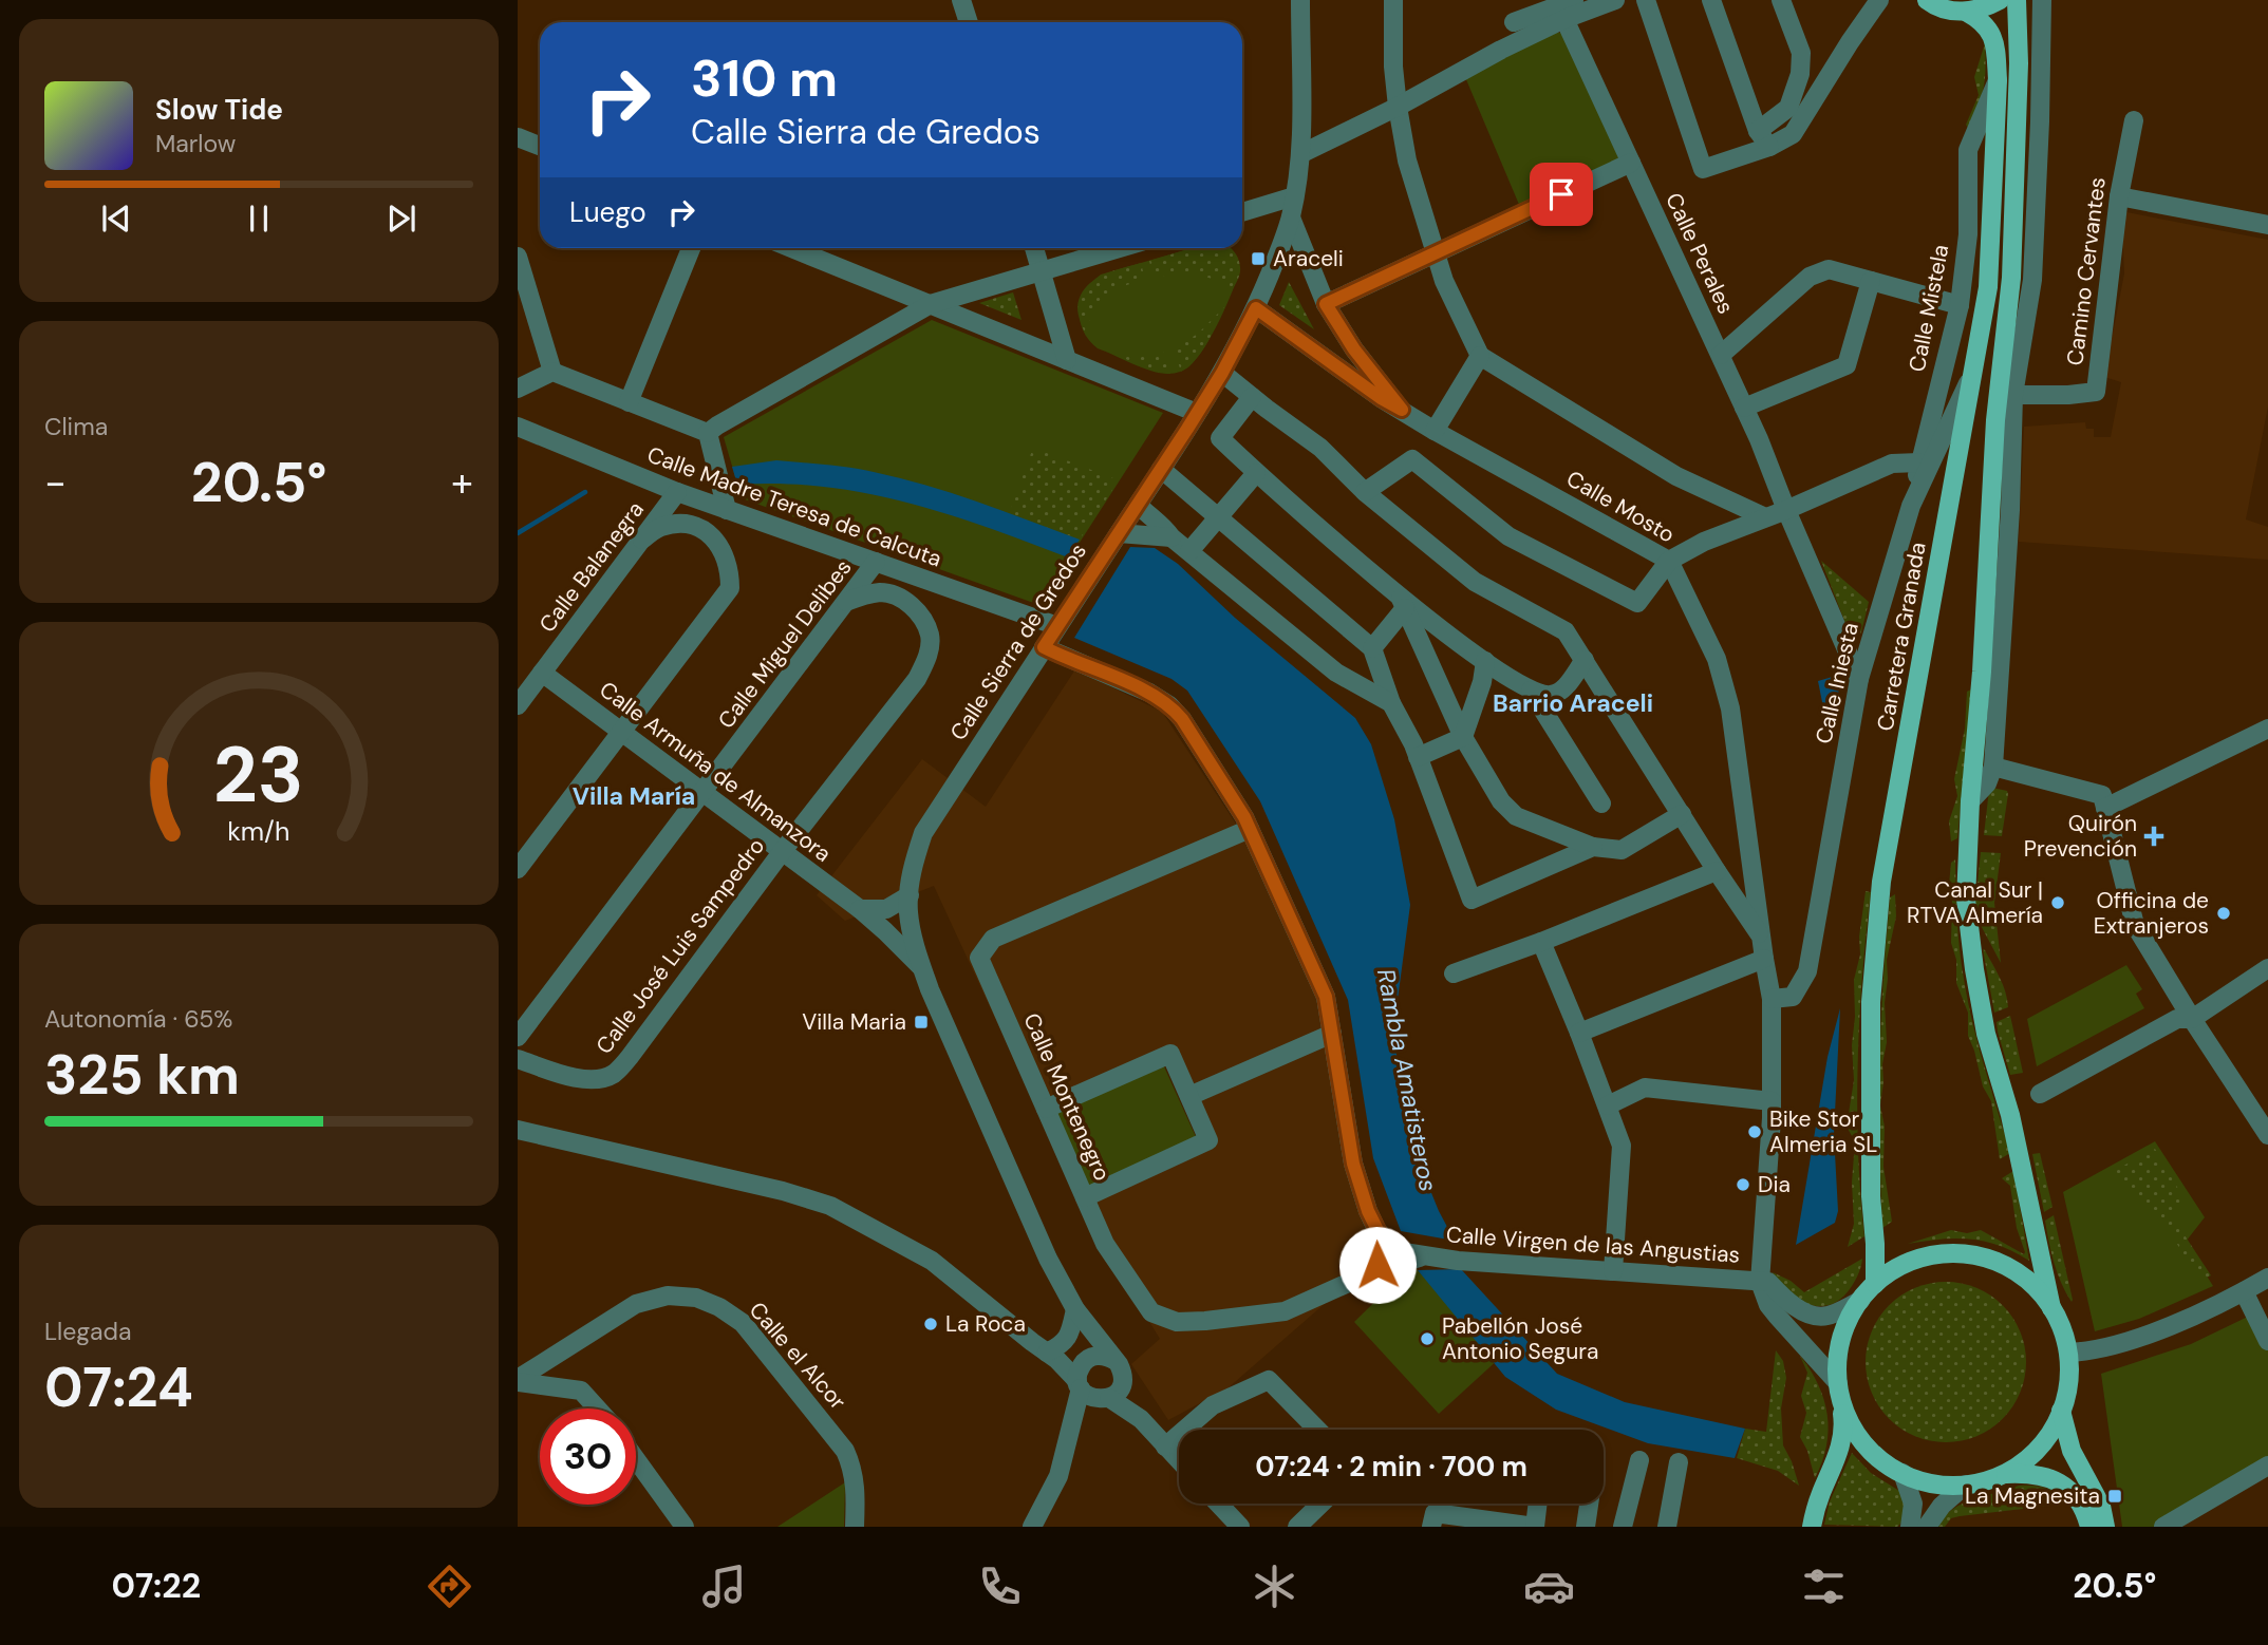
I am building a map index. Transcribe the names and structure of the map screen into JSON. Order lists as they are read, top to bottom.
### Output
{
  "streets": {
    "main road": ["Carretera Granada"],
    "street": [
      "Calle Perales",
      "Camino Cervantes",
      "Calle Mistela",
      "Calle Madre Teresa de Calcuta",
      "Calle Mosto",
      "Calle Balanegra",
      "Calle Sierra de Gredos",
      "Calle Miguel Delibes",
      "Calle Iniesta",
      "Calle Armuña de Almanzora",
      "Calle José Luis Sampedro",
      "Calle Montenegro",
      "Calle Virgen de las Angustias",
      "Calle el Alcor"
    ]
  },
  "crossings": [
    ["Calle Perales", "Calle Iniesta"],
    ["Calle Mistela", "Carretera Granada"],
    ["Calle Mistela", "Calle Iniesta"],
    ["Calle Madre Teresa de Calcuta", "Calle Balanegra"],
    ["Calle Madre Teresa de Calcuta", "Calle Sierra de Gredos"],
    ["Calle Madre Teresa de Calcuta", "Calle Miguel Delibes"],
    ["Calle Mosto", "Calle Sierra de Gredos"],
    ["Calle Mosto", "Calle Iniesta"],
    ["Calle Mosto", "Calle Virgen de las Angustias"],
    ["Calle Balanegra", "Calle Armuña de Almanzora"],
    ["Carretera Granada", "Calle Iniesta"],
    ["Calle Sierra de Gredos", "Calle Armuña de Almanzora"],
    ["Calle Miguel Delibes", "Calle Armuña de Almanzora"],
    ["Calle Miguel Delibes", "Calle José Luis Sampedro"],
    ["Calle Armuña de Almanzora", "Calle José Luis Sampedro"],
    ["Calle Montenegro", "Calle Virgen de las Angustias"]
  ],
  "districts": ["Barrio Araceli", "Villa María"],
  "water": ["Rambla Amatisteros"],
  "places": {
    "transit": ["Araceli", "Villa Maria", "La Magnesita"],
    "health": ["Quirón Prevención"],
    "other": [
      "Canal Sur | RTVA Almería",
      "Officina de Extranjeros",
      "Bike Stor Almeria SL",
      "Dia",
      "La Roca",
      "Pabellón José Antonio Segura"
    ]
  },
  "page": {
    "turn": ["310 m", "Calle Sierra de Gredos"],
    "song": ["Slow Tide", "Marlow"],
    "then": "Luego",
    "tile": [
      "Clima",
      ["Autonomía · 65%", "325 km"],
      ["Llegada", "07:24"]
    ],
    "heat": ["−", "20.5°", "+"],
    "limit": "30",
    "trip": "07:24 · 2 min · 700 m",
    "tabs": ["07:22", "20.5°"],
    "gauge": ["23", "km/h"]
  }
}
